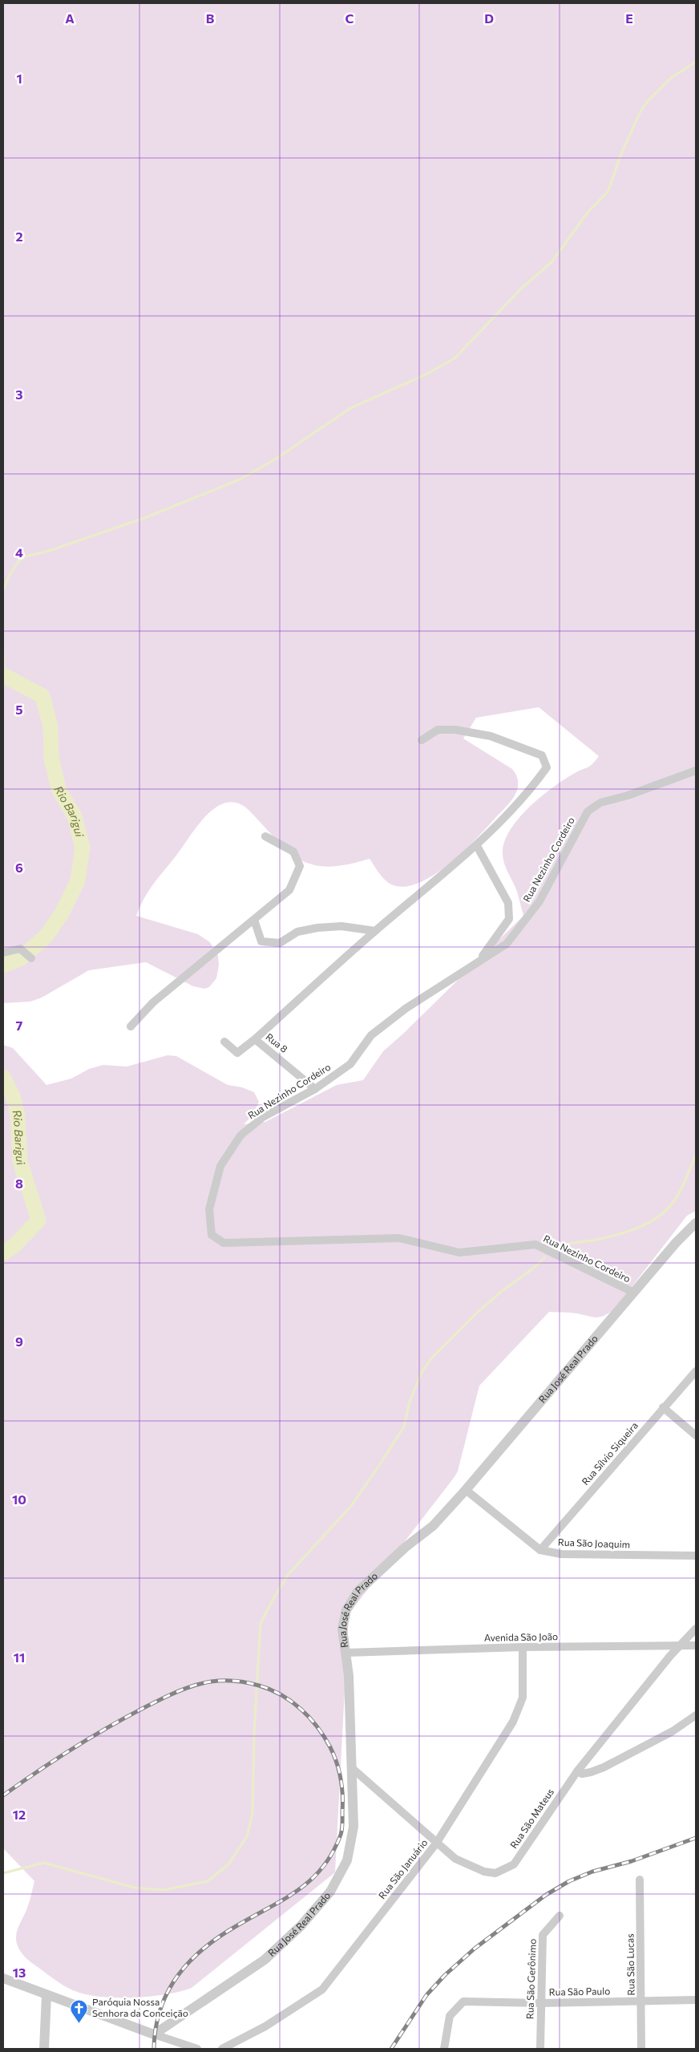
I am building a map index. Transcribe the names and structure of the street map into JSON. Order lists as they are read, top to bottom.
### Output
{
  "streets": {
    "street": [
      "Rua Nezinho Cordeiro",
      "Rua 8",
      "Rua José Real Prado",
      "Rua Sílvio Siqueira",
      "Rua São Joaquim",
      "Avenida São João",
      "Rua São Mateus",
      "Rua São Januário",
      "Rua São Lucas",
      "Rua São Gerônimo",
      "Rua São Paulo"
    ]
  },
  "crossings": [
    ["Rua Nezinho Cordeiro", "Rua 8"],
    ["Rua Nezinho Cordeiro", "Rua José Real Prado"],
    ["Rua José Real Prado", "Avenida São João"],
    ["Rua José Real Prado", "Rua São Mateus"],
    ["Rua Sílvio Siqueira", "Rua São Joaquim"],
    ["Avenida São João", "Rua São Mateus"],
    ["Avenida São João", "Rua São Januário"],
    ["Rua São Mateus", "Rua São Januário"],
    ["Rua São Lucas", "Rua São Paulo"],
    ["Rua São Gerônimo", "Rua São Paulo"]
  ],
  "water": ["Rio Barigui"],
  "places": {
    "church": ["Paróquia Nossa Senhora da Conceição"]
  },
  "grid": {
    "columns": [
      "A",
      "B",
      "C",
      "D",
      "E"
    ],
    "rows": [
      "1",
      "2",
      "3",
      "4",
      "5",
      "6",
      "7",
      "8",
      "9",
      "10",
      "11",
      "12",
      "13"
    ]
  }
}
